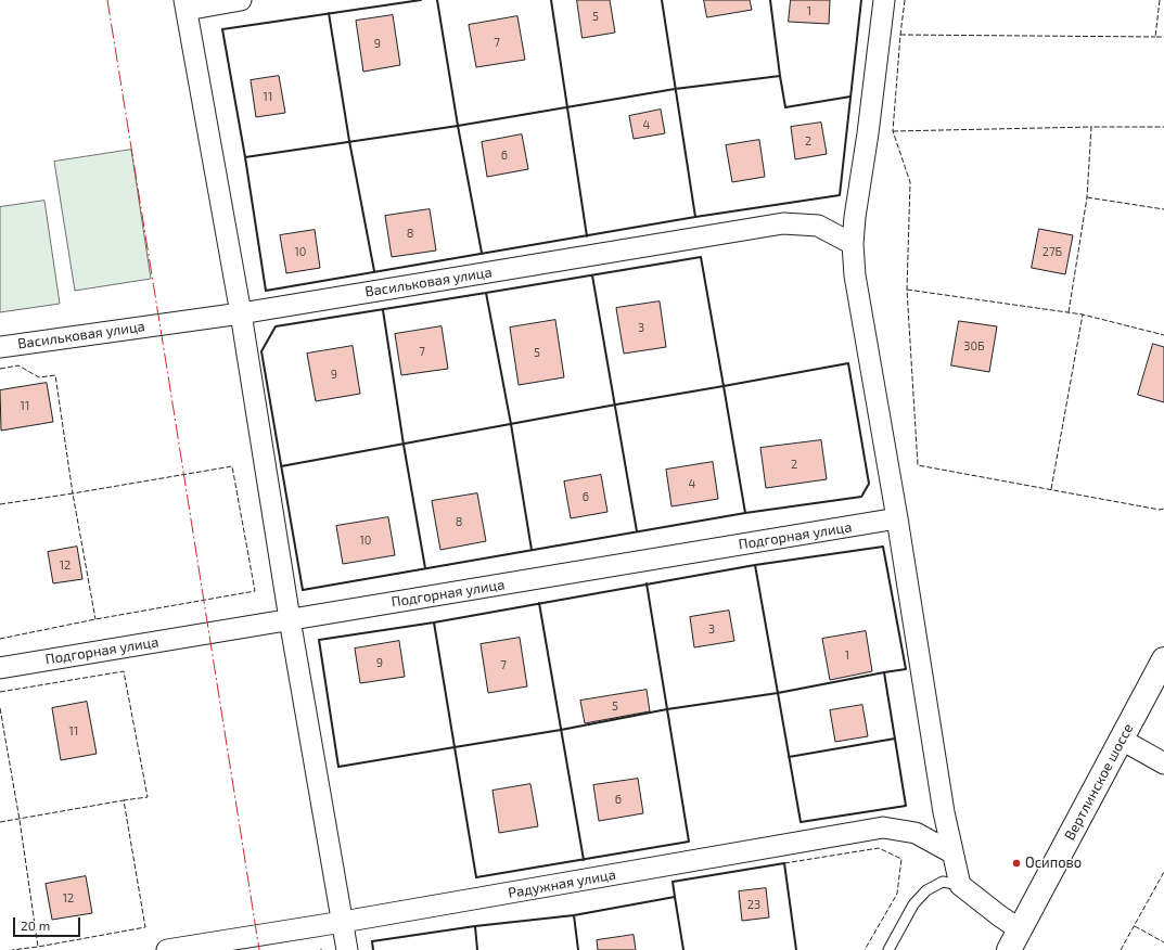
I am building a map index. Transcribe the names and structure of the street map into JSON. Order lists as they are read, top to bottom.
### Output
{
  "streets": {
    "main road": ["Вертлинское шоссе"],
    "street": ["Васильковая улица", "Подгорная улица", "Радужная улица"]
  },
  "places": ["Осипово"],
  "house_numbers": [
    "1",
    "5",
    "7",
    "9",
    "11",
    "4",
    "2",
    "6",
    "8",
    "10",
    "27Б",
    "3",
    "30Б",
    "7",
    "5",
    "9",
    "11",
    "2",
    "4",
    "6",
    "8",
    "10",
    "12",
    "3",
    "1",
    "9",
    "7",
    "5",
    "11",
    "6",
    "12",
    "23"
  ],
  "scale_bar": "20 m"
}
